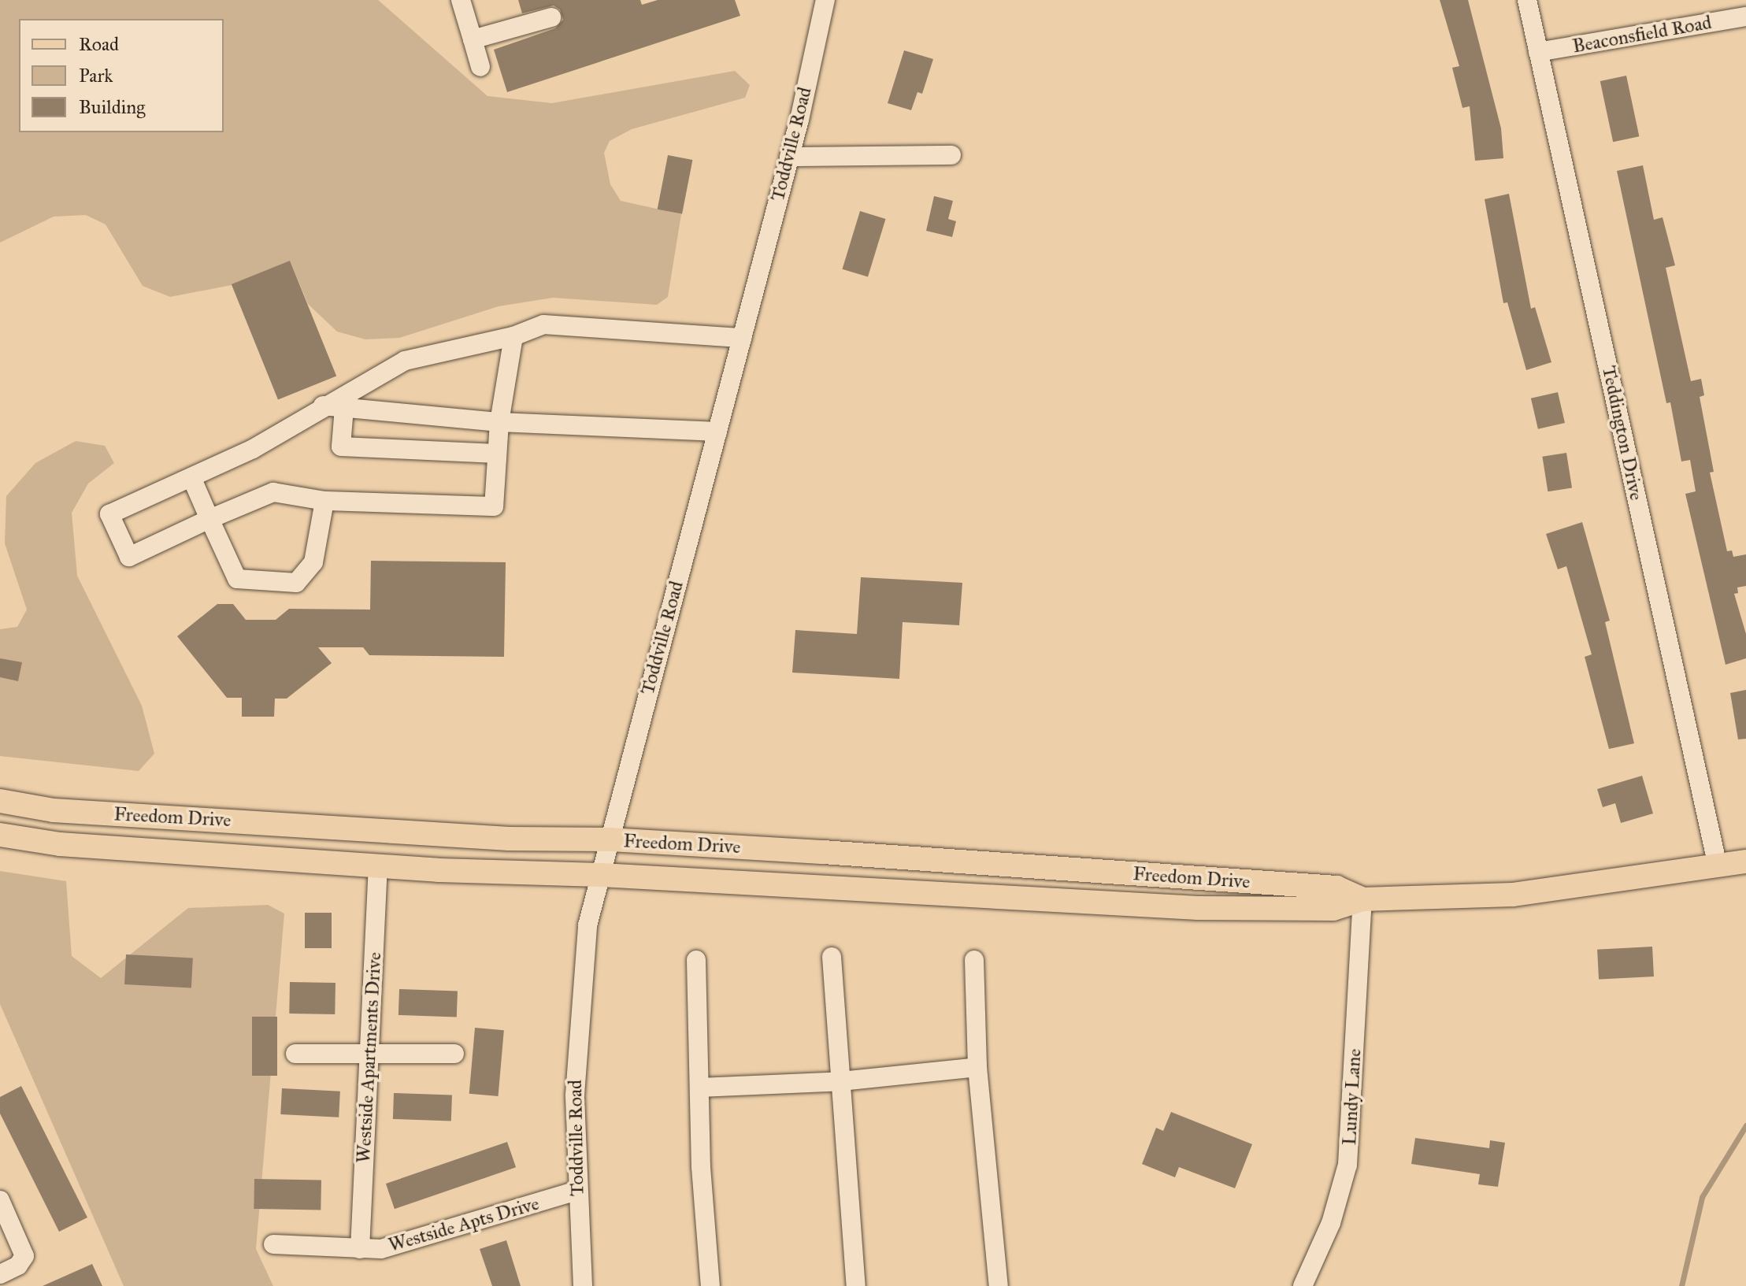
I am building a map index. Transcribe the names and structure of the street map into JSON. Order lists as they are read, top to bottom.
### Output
{
  "streets": {
    "main road": ["Freedom Drive"],
    "street": [
      "Beaconsfield Road",
      "Toddville Road",
      "Teddington Drive",
      "Westside Apartments Drive",
      "Lundy Lane",
      "Westside Apts Drive"
    ]
  },
  "crossings": [
    ["Beaconsfield Road", "Teddington Drive"],
    ["Toddville Road", "Freedom Drive"],
    ["Toddville Road", "Westside Apts Drive"],
    ["Teddington Drive", "Freedom Drive"],
    ["Freedom Drive", "Westside Apartments Drive"],
    ["Freedom Drive", "Lundy Lane"],
    ["Westside Apartments Drive", "Westside Apts Drive"]
  ],
  "legend": ["Road", "Park", "Building"]
}
